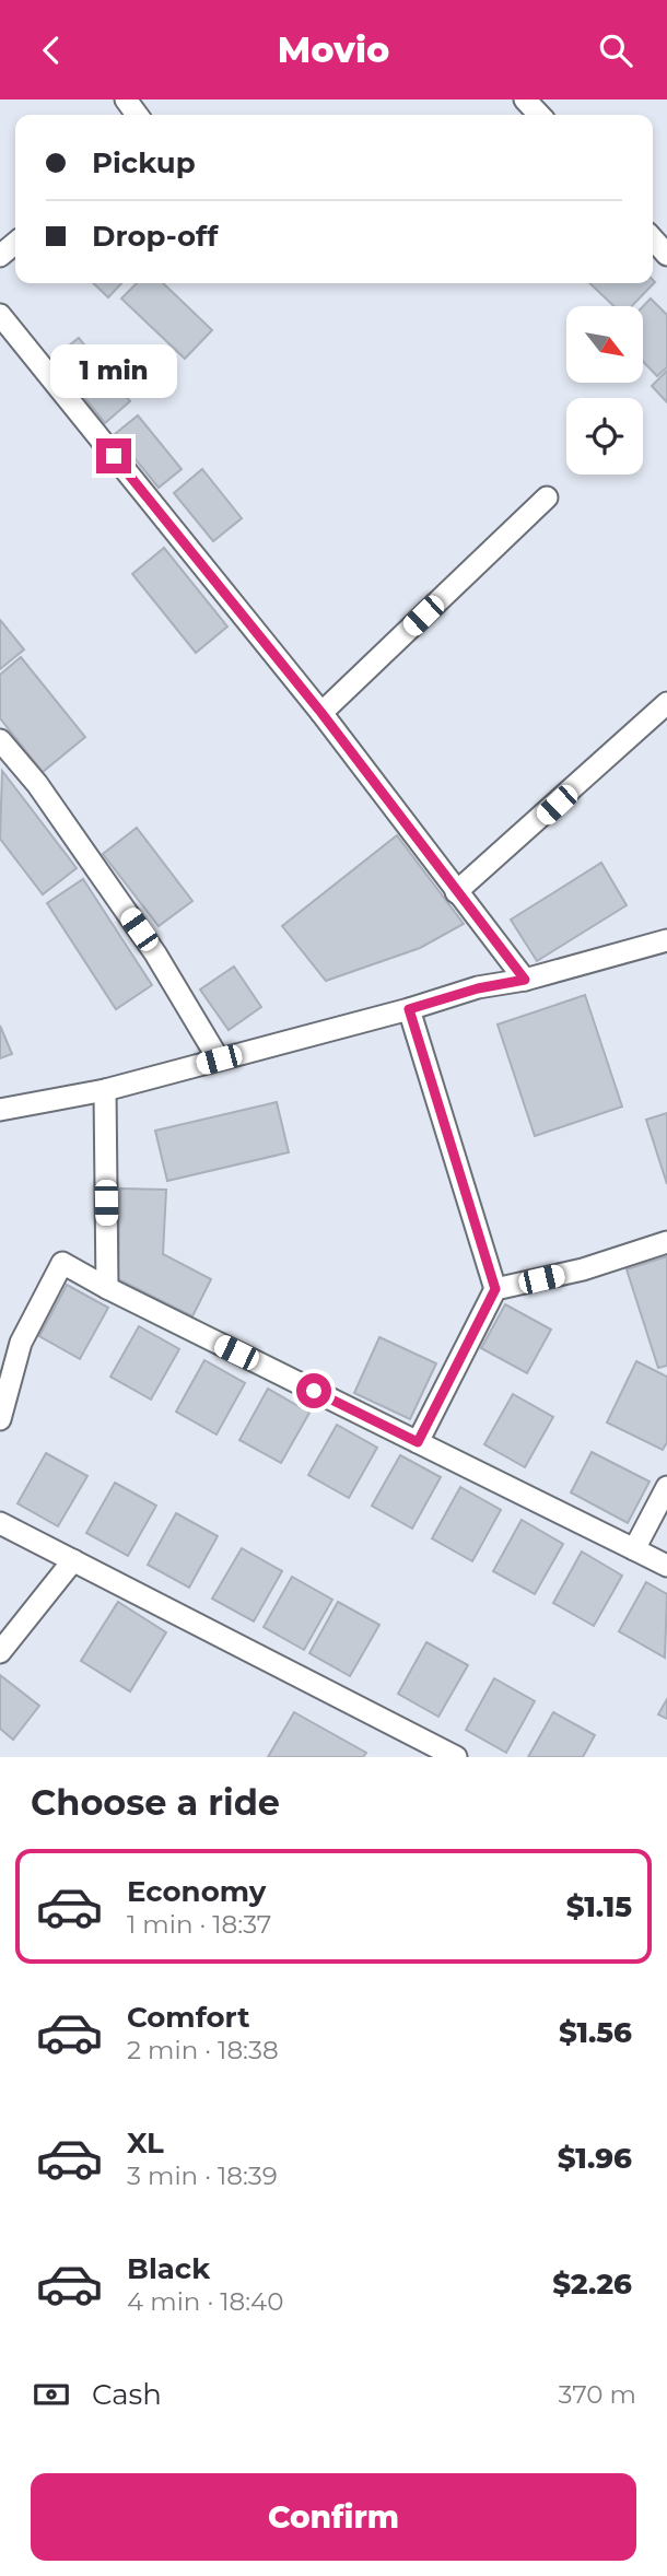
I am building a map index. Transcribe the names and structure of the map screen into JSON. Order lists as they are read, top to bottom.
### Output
{
  "north": "bottom right",
  "page": {
    "header": "Movio",
    "banner": ["Pickup", "Drop-off"],
    "bubble": "1 min",
    "heading": "Choose a ride",
    "list": [
      {
        "name": "Economy",
        "note": "1 min · 18:37",
        "value": "$1.15"
      },
      {
        "name": "Comfort",
        "note": "2 min · 18:38",
        "value": "$1.56"
      },
      {
        "name": "XL",
        "note": "3 min · 18:39",
        "value": "$1.96"
      },
      {
        "name": "Black",
        "note": "4 min · 18:40",
        "value": "$2.26"
      }
    ],
    "pay": ["Cash", "370 m"],
    "buttons": "Confirm"
  }
}
